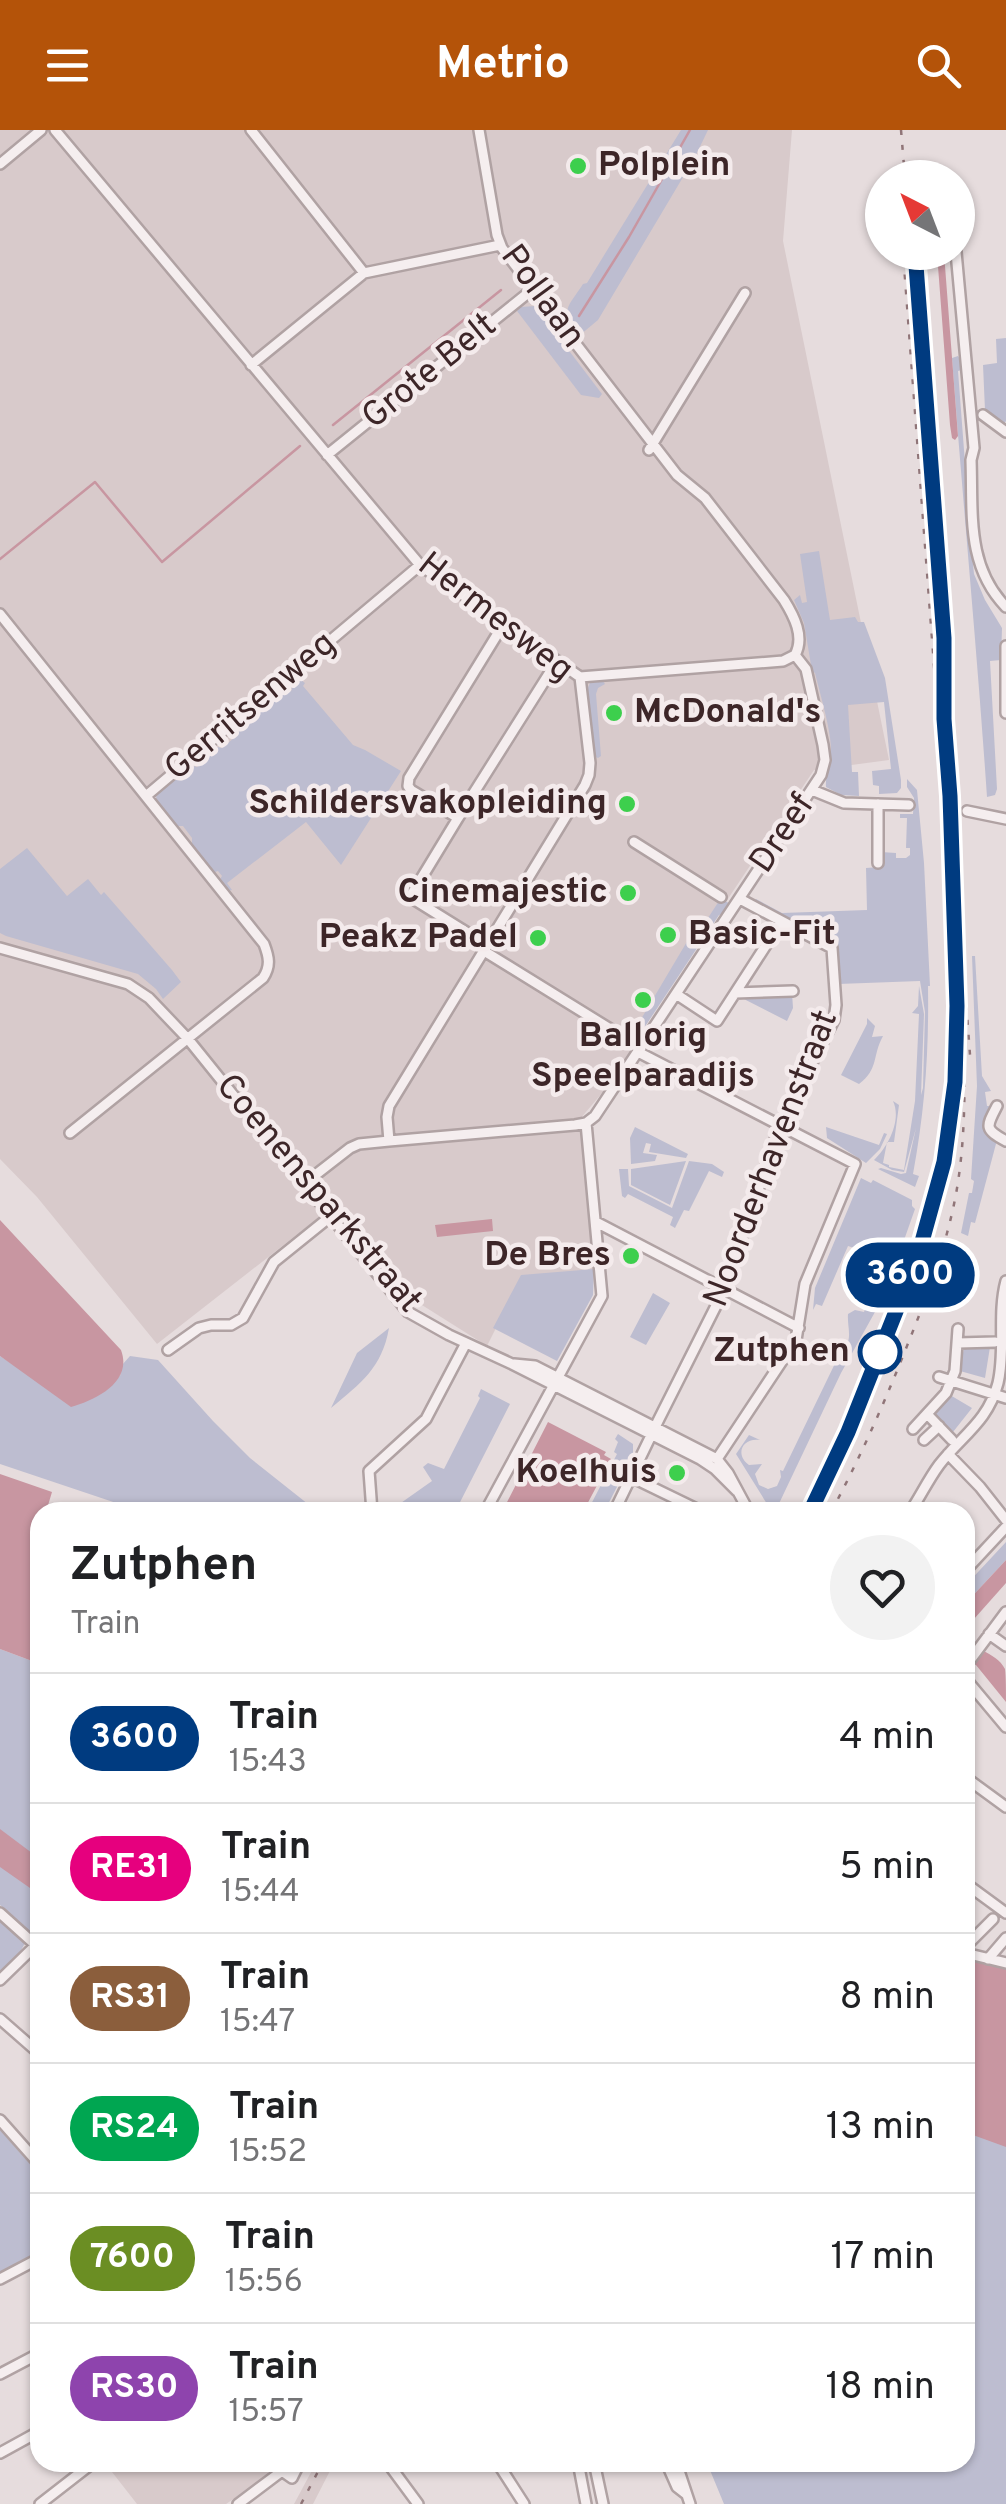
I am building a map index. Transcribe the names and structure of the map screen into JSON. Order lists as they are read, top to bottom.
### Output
{
  "streets": {
    "street": [
      "Pollaan",
      "Grote Belt",
      "Hermesweg",
      "Gerritsenweg",
      "Dreef",
      "Noorderhavenstraat",
      "Coenensparkstraat"
    ]
  },
  "crossings": [
    ["Pollaan", "Grote Belt"],
    ["Pollaan", "Dreef"],
    ["Grote Belt", "Hermesweg"],
    ["Hermesweg", "Gerritsenweg"],
    ["Gerritsenweg", "Coenensparkstraat"],
    ["Dreef", "Noorderhavenstraat"],
    ["Noorderhavenstraat", "Coenensparkstraat"]
  ],
  "places": [
    "Polplein",
    "McDonald's",
    "Schildersvakopleiding",
    "Cinemajestic",
    "Basic-Fit",
    "Peakz Padel",
    "Ballorig Speelparadijs",
    "De Bres",
    "Zutphen",
    "Koelhuis"
  ],
  "north": "top left",
  "page": {
    "header": "Metrio",
    "on_map": "3600",
    "heading": ["Zutphen", "Train"],
    "list": [
      {
        "mark": "3600",
        "name": "Train",
        "note": "15:43",
        "value": "4 min"
      },
      {
        "mark": "RE31",
        "name": "Train",
        "note": "15:44",
        "value": "5 min"
      },
      {
        "mark": "RS31",
        "name": "Train",
        "note": "15:47",
        "value": "8 min"
      },
      {
        "mark": "RS24",
        "name": "Train",
        "note": "15:52",
        "value": "13 min"
      },
      {
        "mark": "7600",
        "name": "Train",
        "note": "15:56",
        "value": "17 min"
      },
      {
        "mark": "RS30",
        "name": "Train",
        "note": "15:57",
        "value": "18 min"
      }
    ]
  }
}
